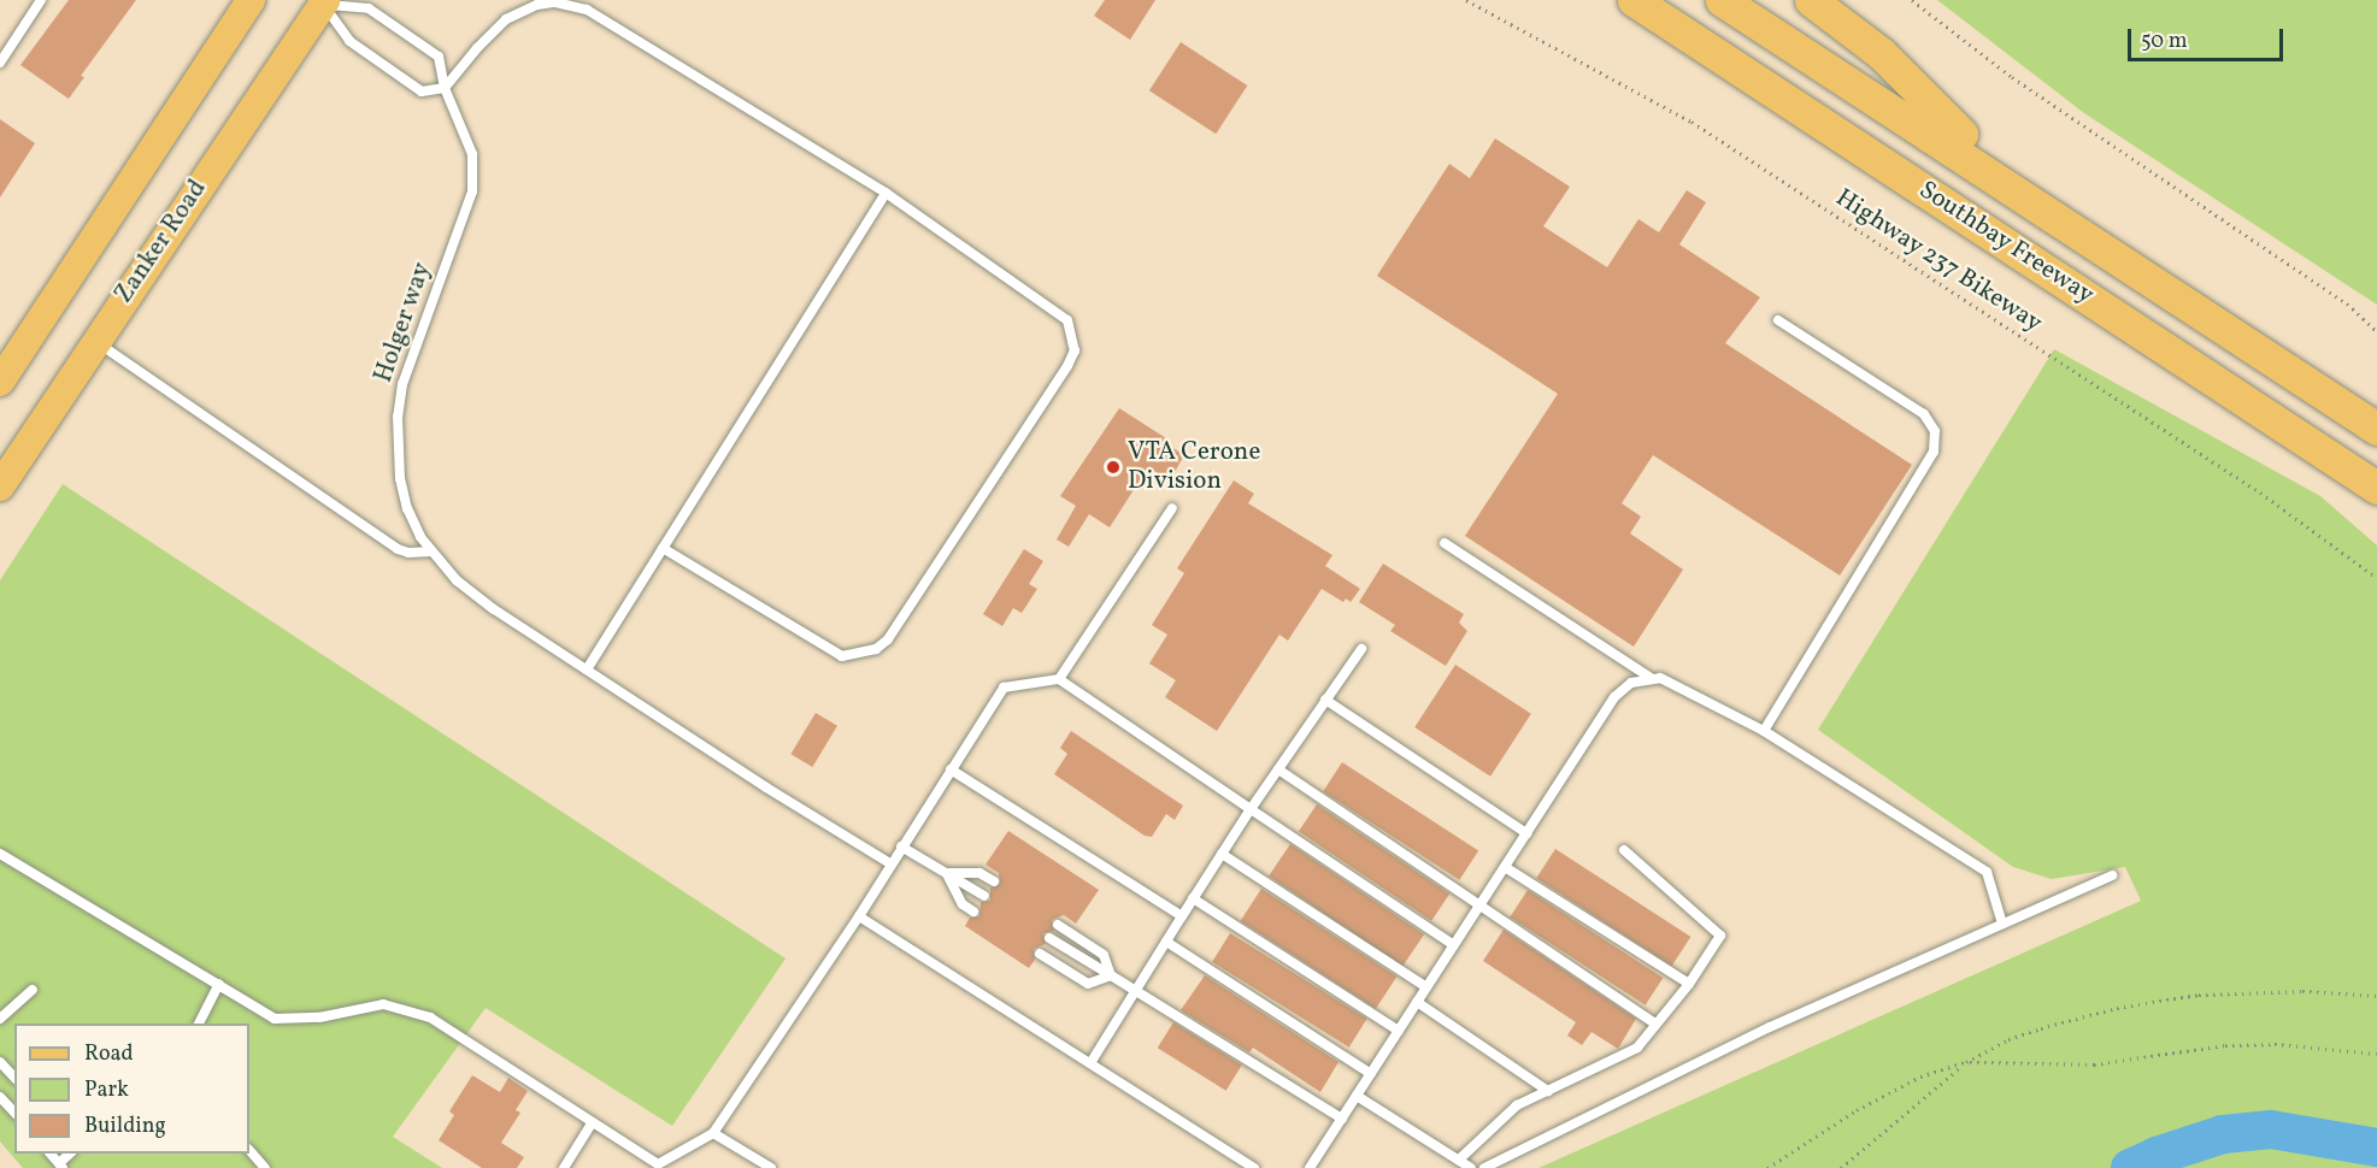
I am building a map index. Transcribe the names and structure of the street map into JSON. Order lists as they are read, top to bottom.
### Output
{
  "streets": {
    "highway": ["Southbay Freeway"],
    "main road": ["Zanker Road"],
    "lane": ["Holger way"],
    "path": ["Highway 237 Bikeway"]
  },
  "places": ["VTA Cerone Division"],
  "legend": ["Road", "Park", "Building"],
  "scale_bar": "50 m"
}
